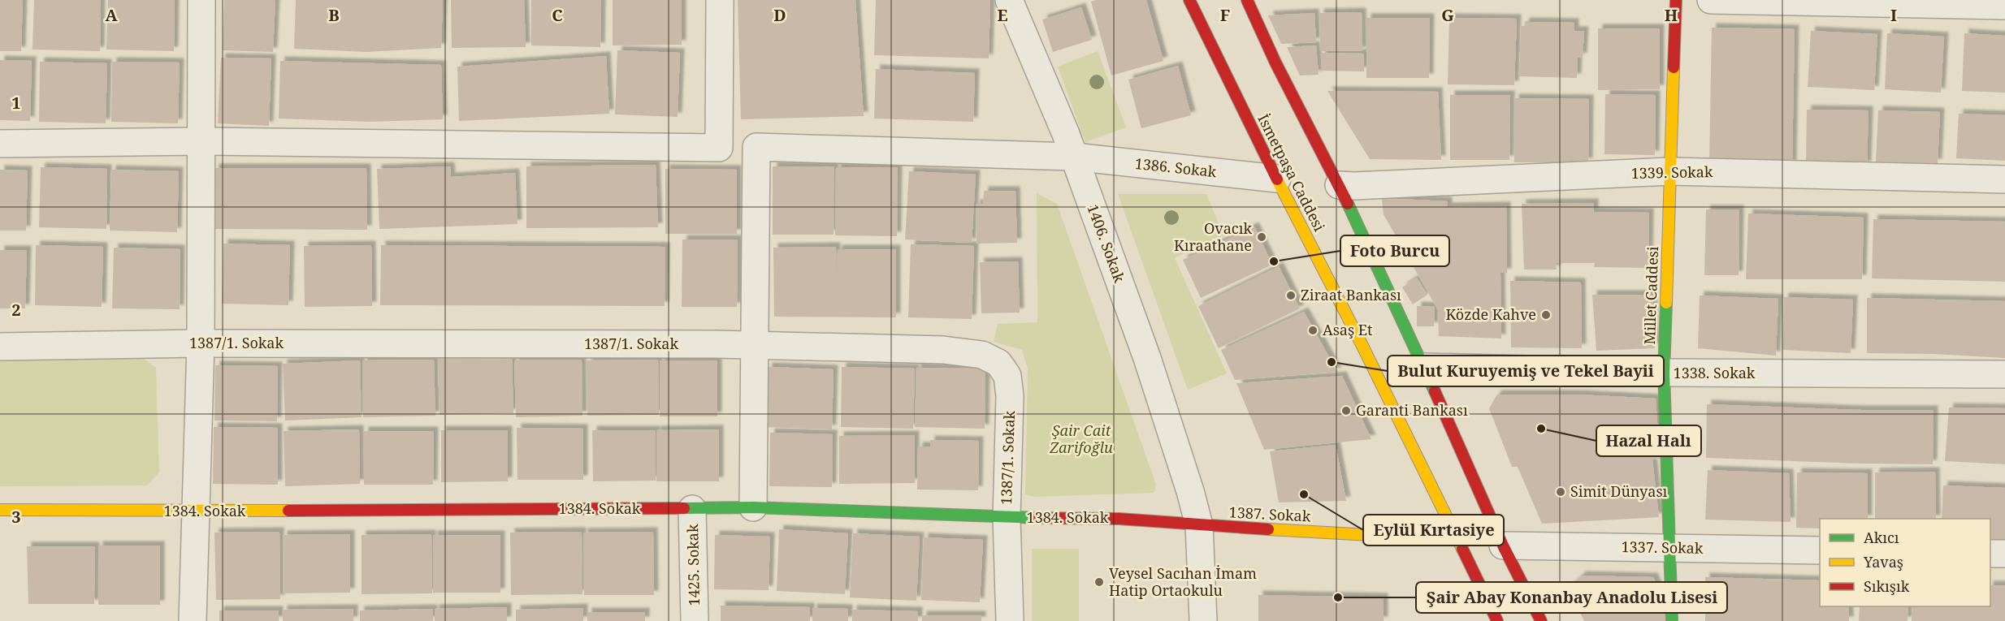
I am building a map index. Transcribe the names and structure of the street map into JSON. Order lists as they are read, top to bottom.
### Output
{
  "streets": {
    "street": [
      "1386. Sokak",
      "İsmetpaşa Caddesi",
      "1339. Sokak",
      "1406. Sokak",
      "Millet Caddesi",
      "1387/1. Sokak",
      "1338. Sokak",
      "1384. Sokak",
      "1387. Sokak",
      "1337. Sokak",
      "1425. Sokak"
    ]
  },
  "crossings": [
    ["1386. Sokak", "İsmetpaşa Caddesi"],
    ["1386. Sokak", "1406. Sokak"],
    ["İsmetpaşa Caddesi", "1387. Sokak"],
    ["1339. Sokak", "Millet Caddesi"],
    ["1406. Sokak", "1384. Sokak"],
    ["1406. Sokak", "1387. Sokak"],
    ["Millet Caddesi", "1338. Sokak"],
    ["Millet Caddesi", "1337. Sokak"],
    ["1387/1. Sokak", "1384. Sokak"],
    ["1384. Sokak", "1387. Sokak"],
    ["1384. Sokak", "1425. Sokak"]
  ],
  "parks": ["Şair Cait Zarifoğlu"],
  "places": [
    "Ovacık Kıraathane",
    "Foto Burcu",
    "Ziraat Bankası",
    "Közde Kahve",
    "Asaş Et",
    "Bulut Kuruyemiş ve Tekel Bayii",
    "Garanti Bankası",
    "Hazal Halı",
    "Simit Dünyası",
    "Eylül Kırtasiye",
    "Veysel Sacıhan İmam Hatip Ortaokulu",
    "Şair Abay Konanbay Anadolu Lisesi"
  ],
  "legend": ["Akıcı", "Yavaş", "Sıkışık"],
  "grid": {
    "columns": [
      "A",
      "B",
      "C",
      "D",
      "E",
      "F",
      "G",
      "H",
      "I"
    ],
    "rows": ["1", "2", "3"]
  }
}
